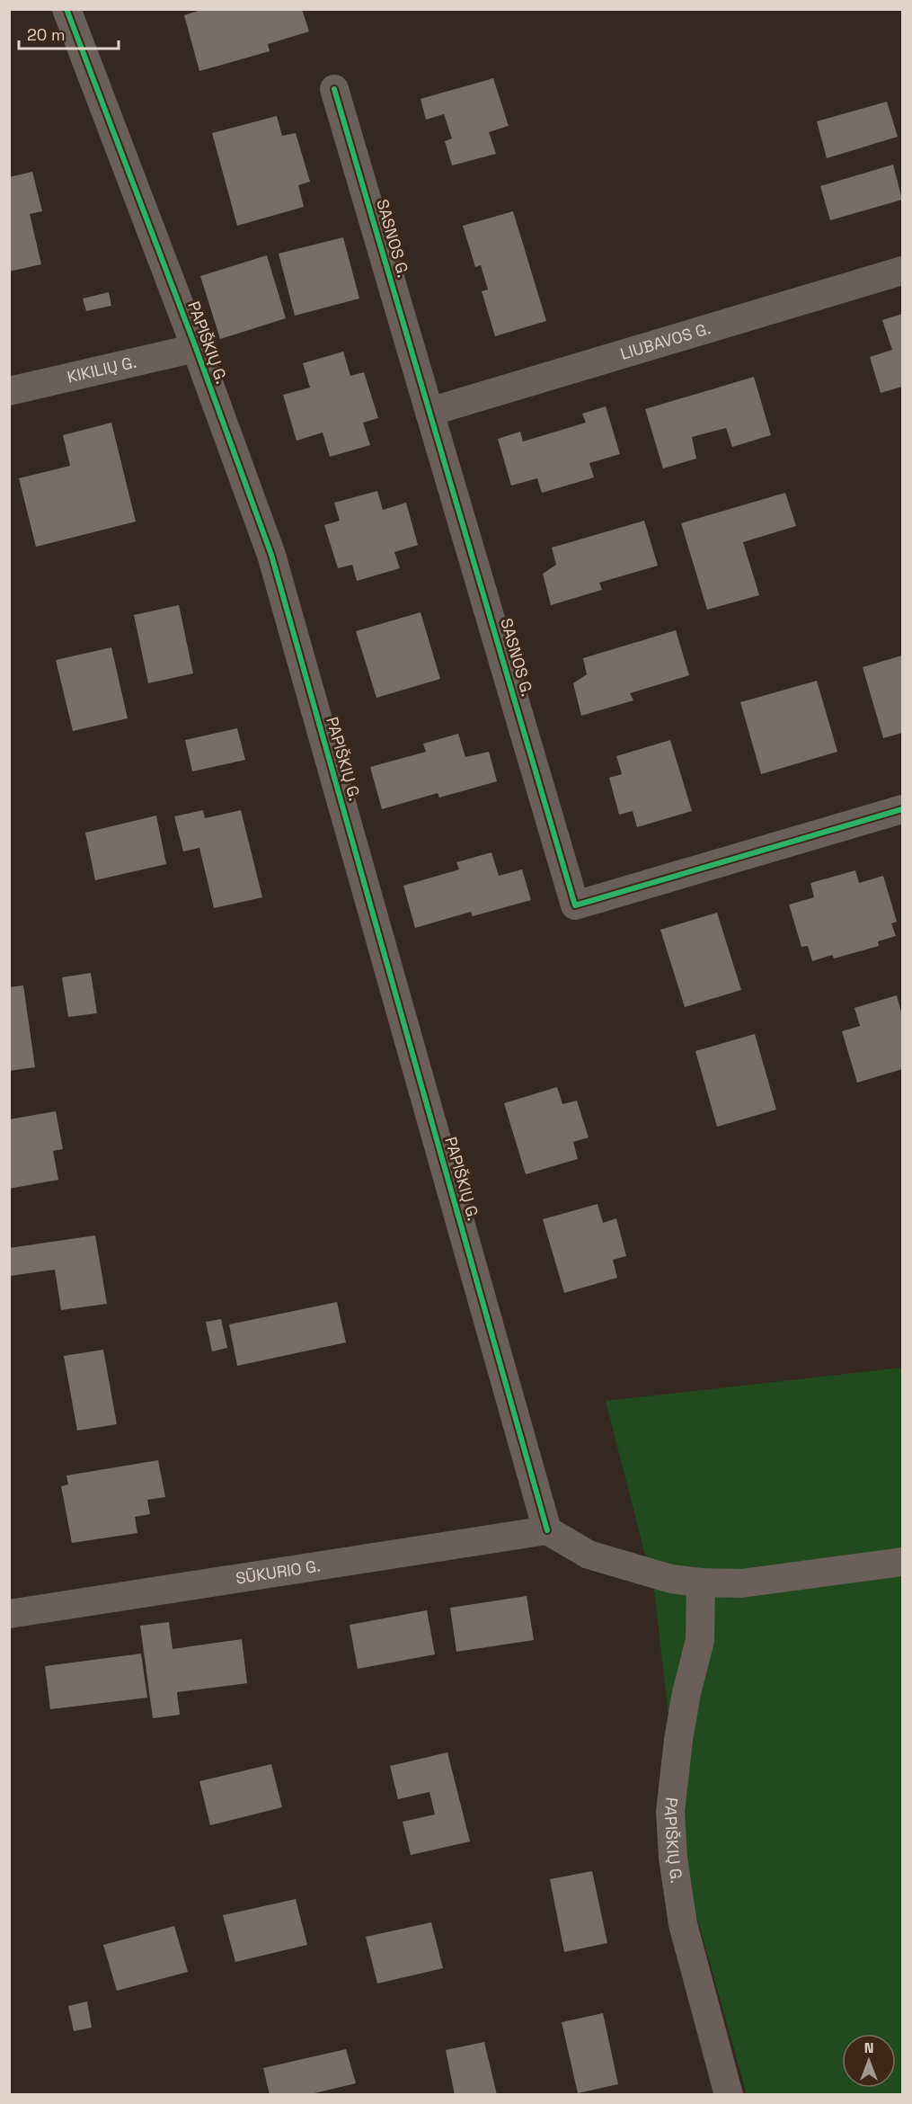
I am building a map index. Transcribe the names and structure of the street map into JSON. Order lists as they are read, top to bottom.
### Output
{
  "streets": {
    "street": [
      "SASNOS G.",
      "LIUBAVOS G.",
      "PAPIŠKIŲ G.",
      "KIKILIŲ G.",
      "SŪKURIO G."
    ]
  },
  "crossings": [
    ["SASNOS G.", "LIUBAVOS G."],
    ["PAPIŠKIŲ G.", "KIKILIŲ G."],
    ["PAPIŠKIŲ G.", "SŪKURIO G."]
  ],
  "scale_bar": "20 m",
  "north": "top"
}
